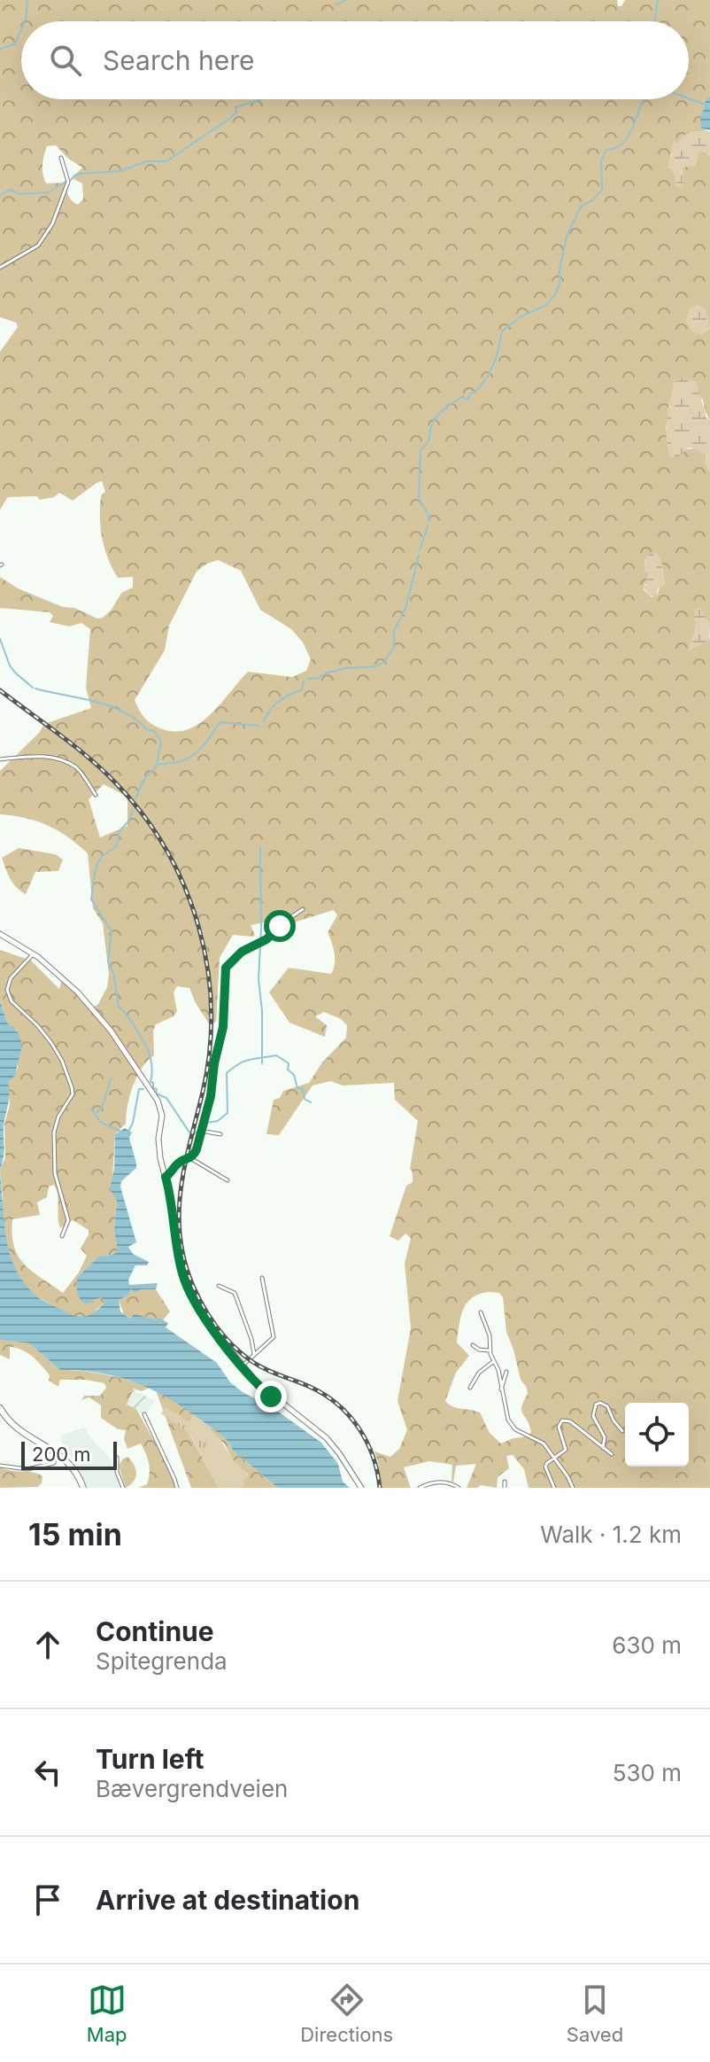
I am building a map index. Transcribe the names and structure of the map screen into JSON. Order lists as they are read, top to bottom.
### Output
{
  "scale_bar": "200 m",
  "page": {
    "search": "Search here",
    "scale": "200 m",
    "heading": ["15 min", "Walk · 1.2 km"],
    "list": [
      ["Continue", "Spitegrenda", "630 m"],
      ["Turn left", "Bævergrendveien", "530 m"],
      "Arrive at destination"
    ],
    "nav": ["Map", "Directions", "Saved"]
  }
}
